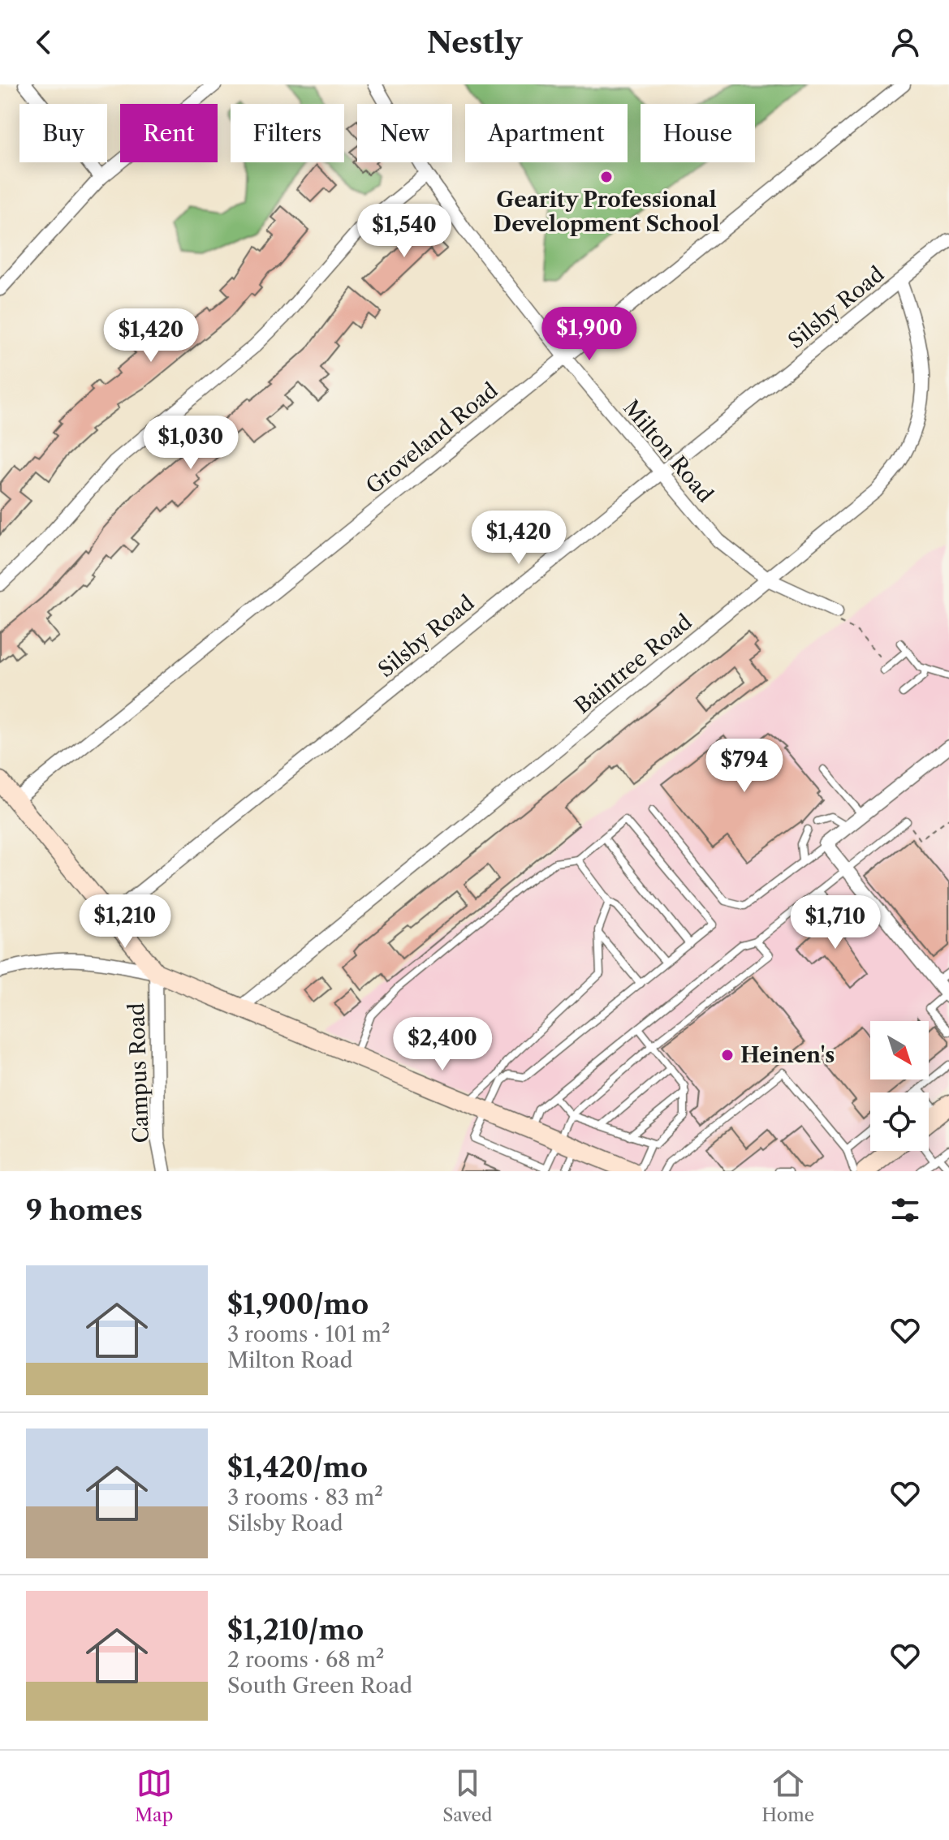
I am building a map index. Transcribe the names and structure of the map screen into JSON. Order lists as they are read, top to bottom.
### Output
{
  "streets": {
    "street": [
      "Silsby Road",
      "Groveland Road",
      "Milton Road",
      "Baintree Road",
      "Campus Road"
    ]
  },
  "crossings": [
    ["Silsby Road", "Milton Road"],
    ["Silsby Road", "Baintree Road"],
    ["Groveland Road", "Milton Road"],
    ["Milton Road", "Baintree Road"]
  ],
  "places": ["Gearity Professional Development School", "Heinen's"],
  "north": "bottom right",
  "page": {
    "header": "Nestly",
    "chip": [
      "Buy",
      "Rent",
      "Filters",
      "New",
      "Apartment",
      "House"
    ],
    "price": [
      "$1,540",
      "$1,900",
      "$1,420",
      "$1,030",
      "$1,420",
      "$794",
      "$1,210",
      "$1,710",
      "$2,400"
    ],
    "heading": "9 homes",
    "list": [
      {
        "name": "$1,900/mo",
        "note": "3 rooms · 101 m² · Milton Road"
      },
      {
        "name": "$1,420/mo",
        "note": "3 rooms · 83 m² · Silsby Road"
      },
      {
        "name": "$1,210/mo",
        "note": "2 rooms · 68 m² · South Green Road"
      }
    ],
    "tabs": ["Map", "Saved", "Home"]
  }
}
